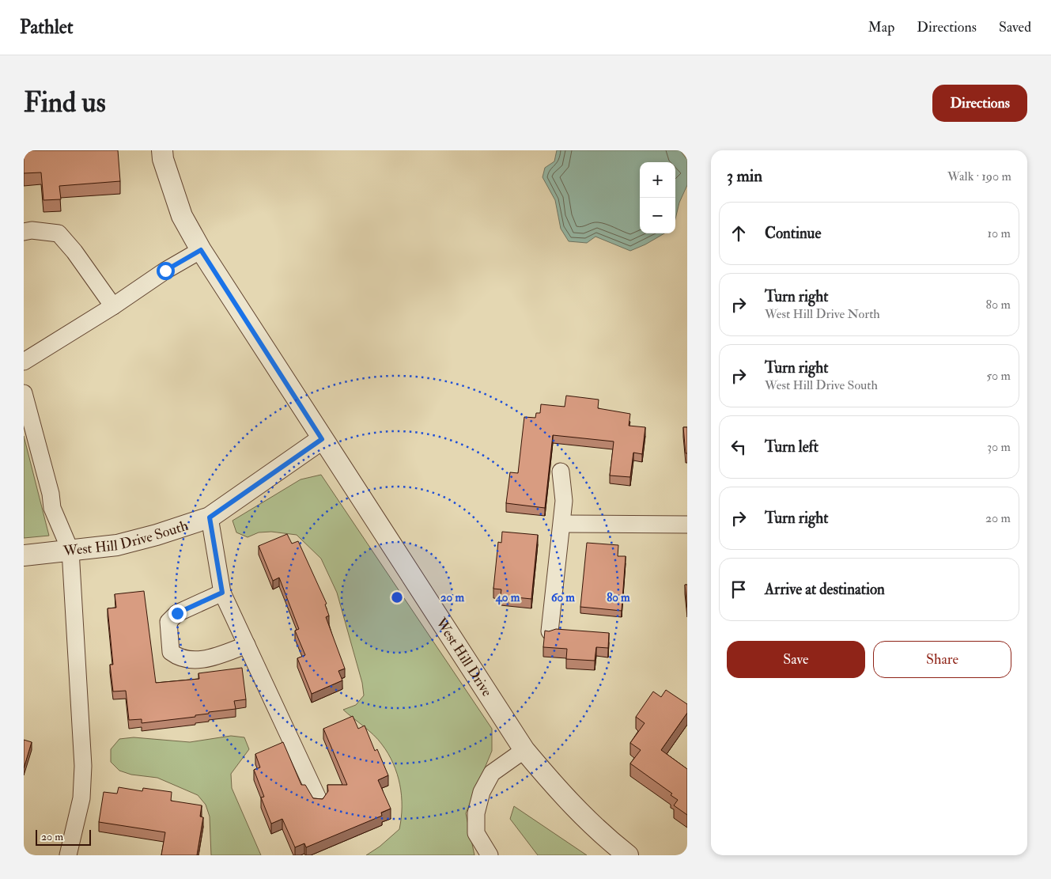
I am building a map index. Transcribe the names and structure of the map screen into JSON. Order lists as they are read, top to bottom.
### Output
{
  "streets": {
    "street": ["West Hill Drive South", "West Hill Drive"]
  },
  "crossings": [
    ["West Hill Drive South", "West Hill Drive"]
  ],
  "scale_bar": "20 m",
  "page": {
    "header": "Pathlet",
    "nav": ["Map", "Directions", "Saved"],
    "buttons": [
      "Directions",
      ["Save", "Share"]
    ],
    "title": "Find us",
    "heading": ["3 min", "Walk · 190 m"],
    "map_buttons": ["+", "−"],
    "list": [
      ["Continue", "10 m"],
      ["Turn right", "West Hill Drive North", "80 m"],
      ["Turn right", "West Hill Drive South", "50 m"],
      ["Turn left", "30 m"],
      ["Turn right", "20 m"],
      "Arrive at destination"
    ],
    "scale": "20 m"
  },
  "rings": [
    "20 m",
    "40 m",
    "60 m",
    "80 m"
  ]
}
